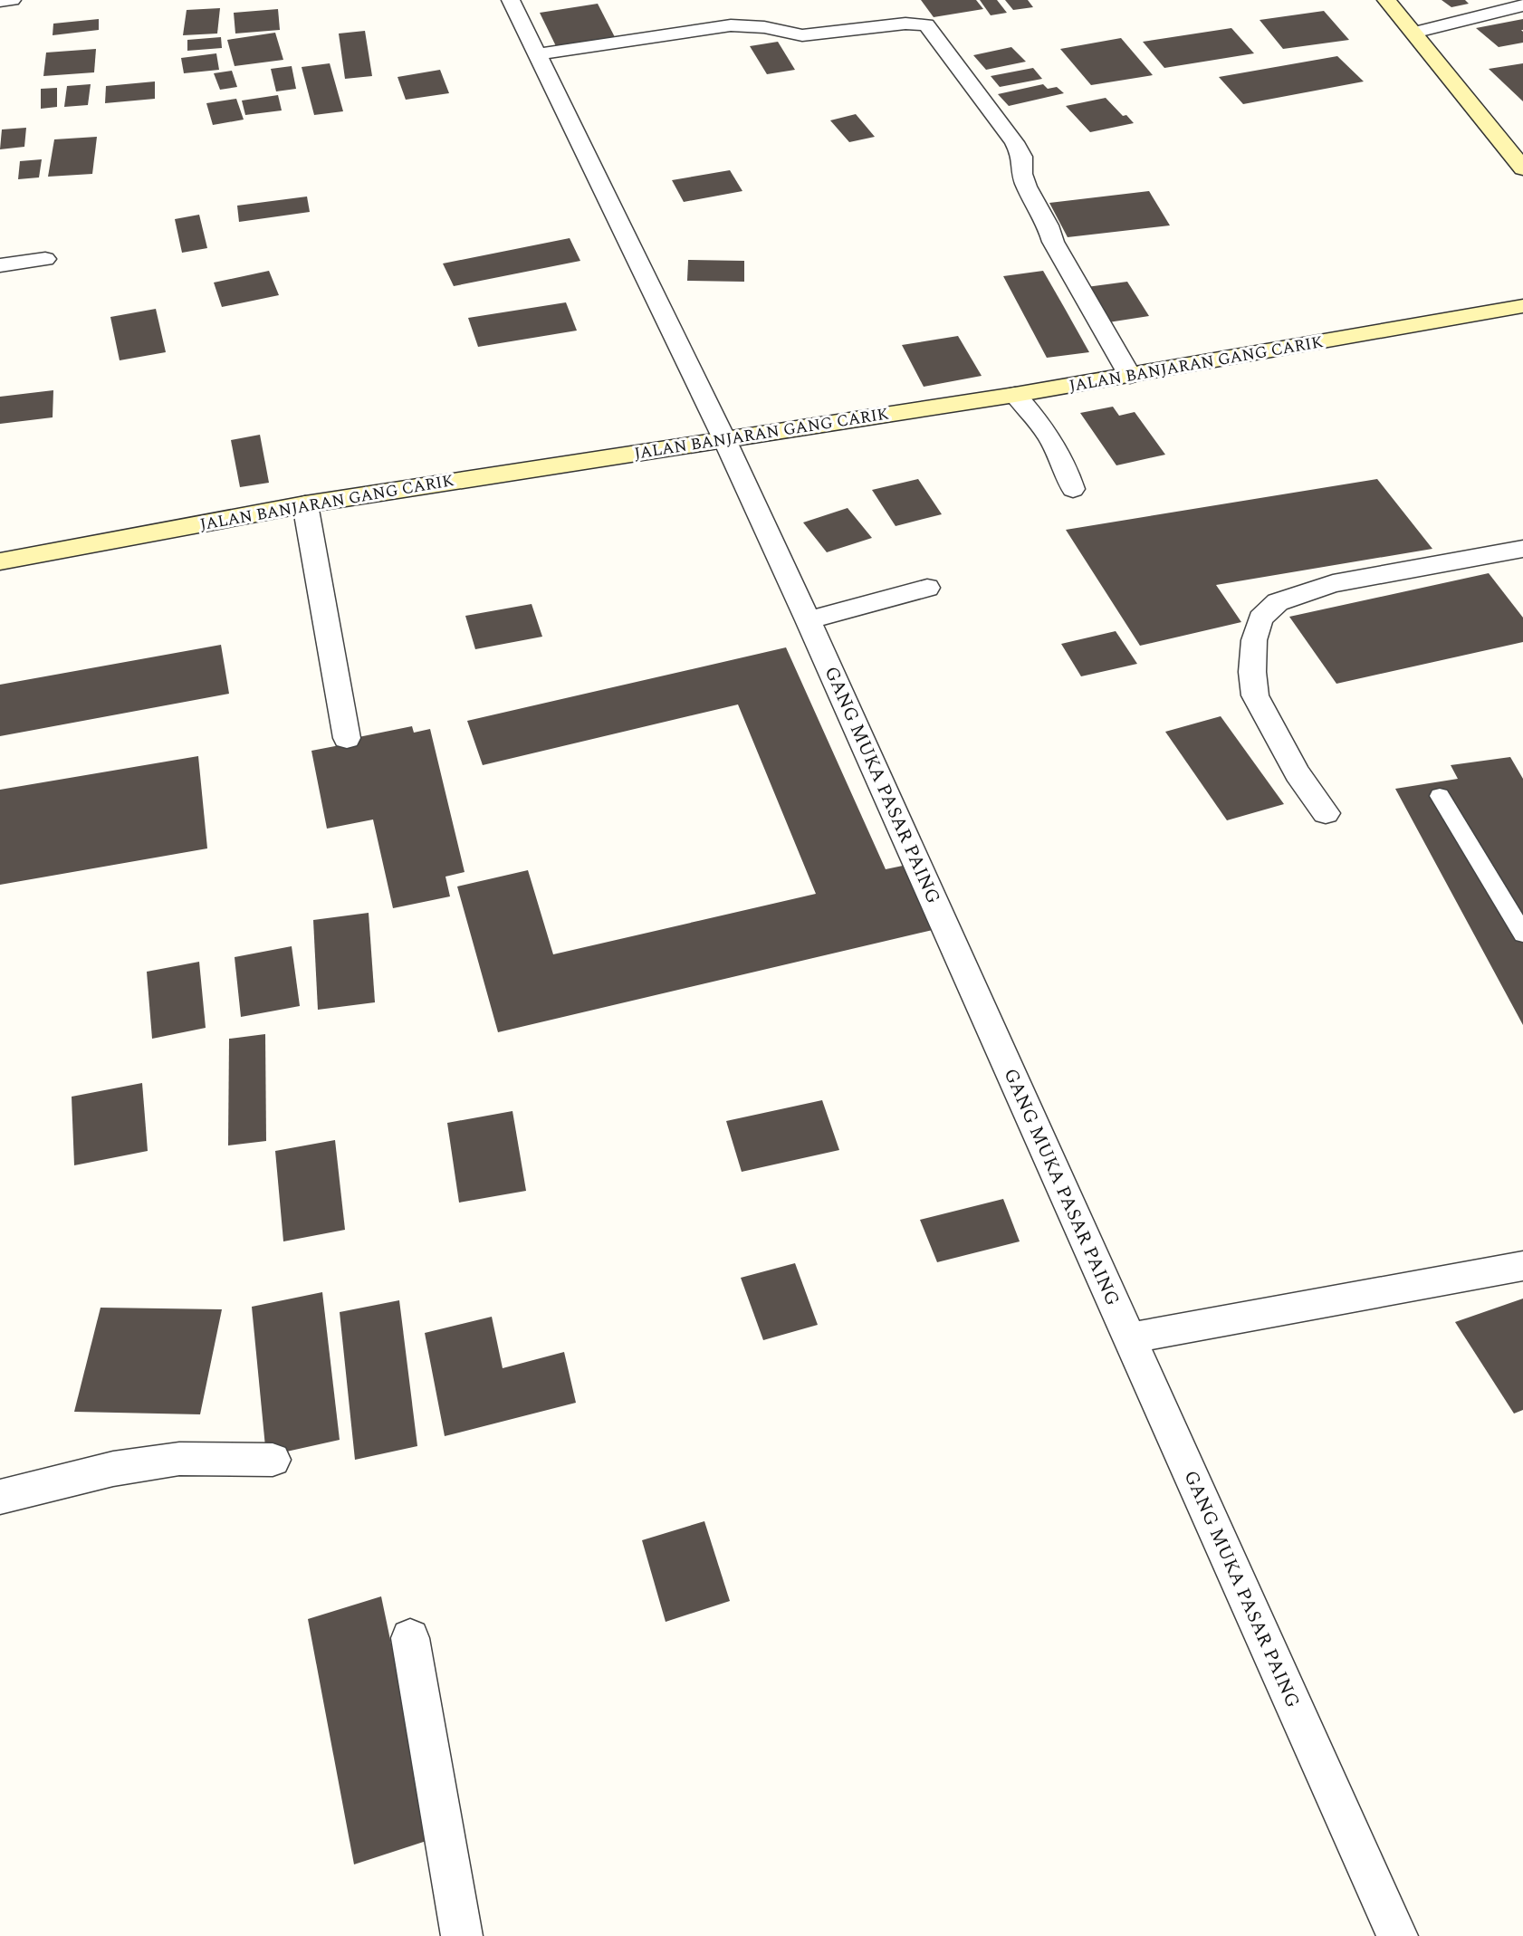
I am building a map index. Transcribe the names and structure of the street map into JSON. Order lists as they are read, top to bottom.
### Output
{
  "streets": {
    "street": ["JALAN BANJARAN GANG CARIK", "GANG MUKA PASAR PAING"]
  },
  "crossings": [
    ["JALAN BANJARAN GANG CARIK", "GANG MUKA PASAR PAING"]
  ]
}
